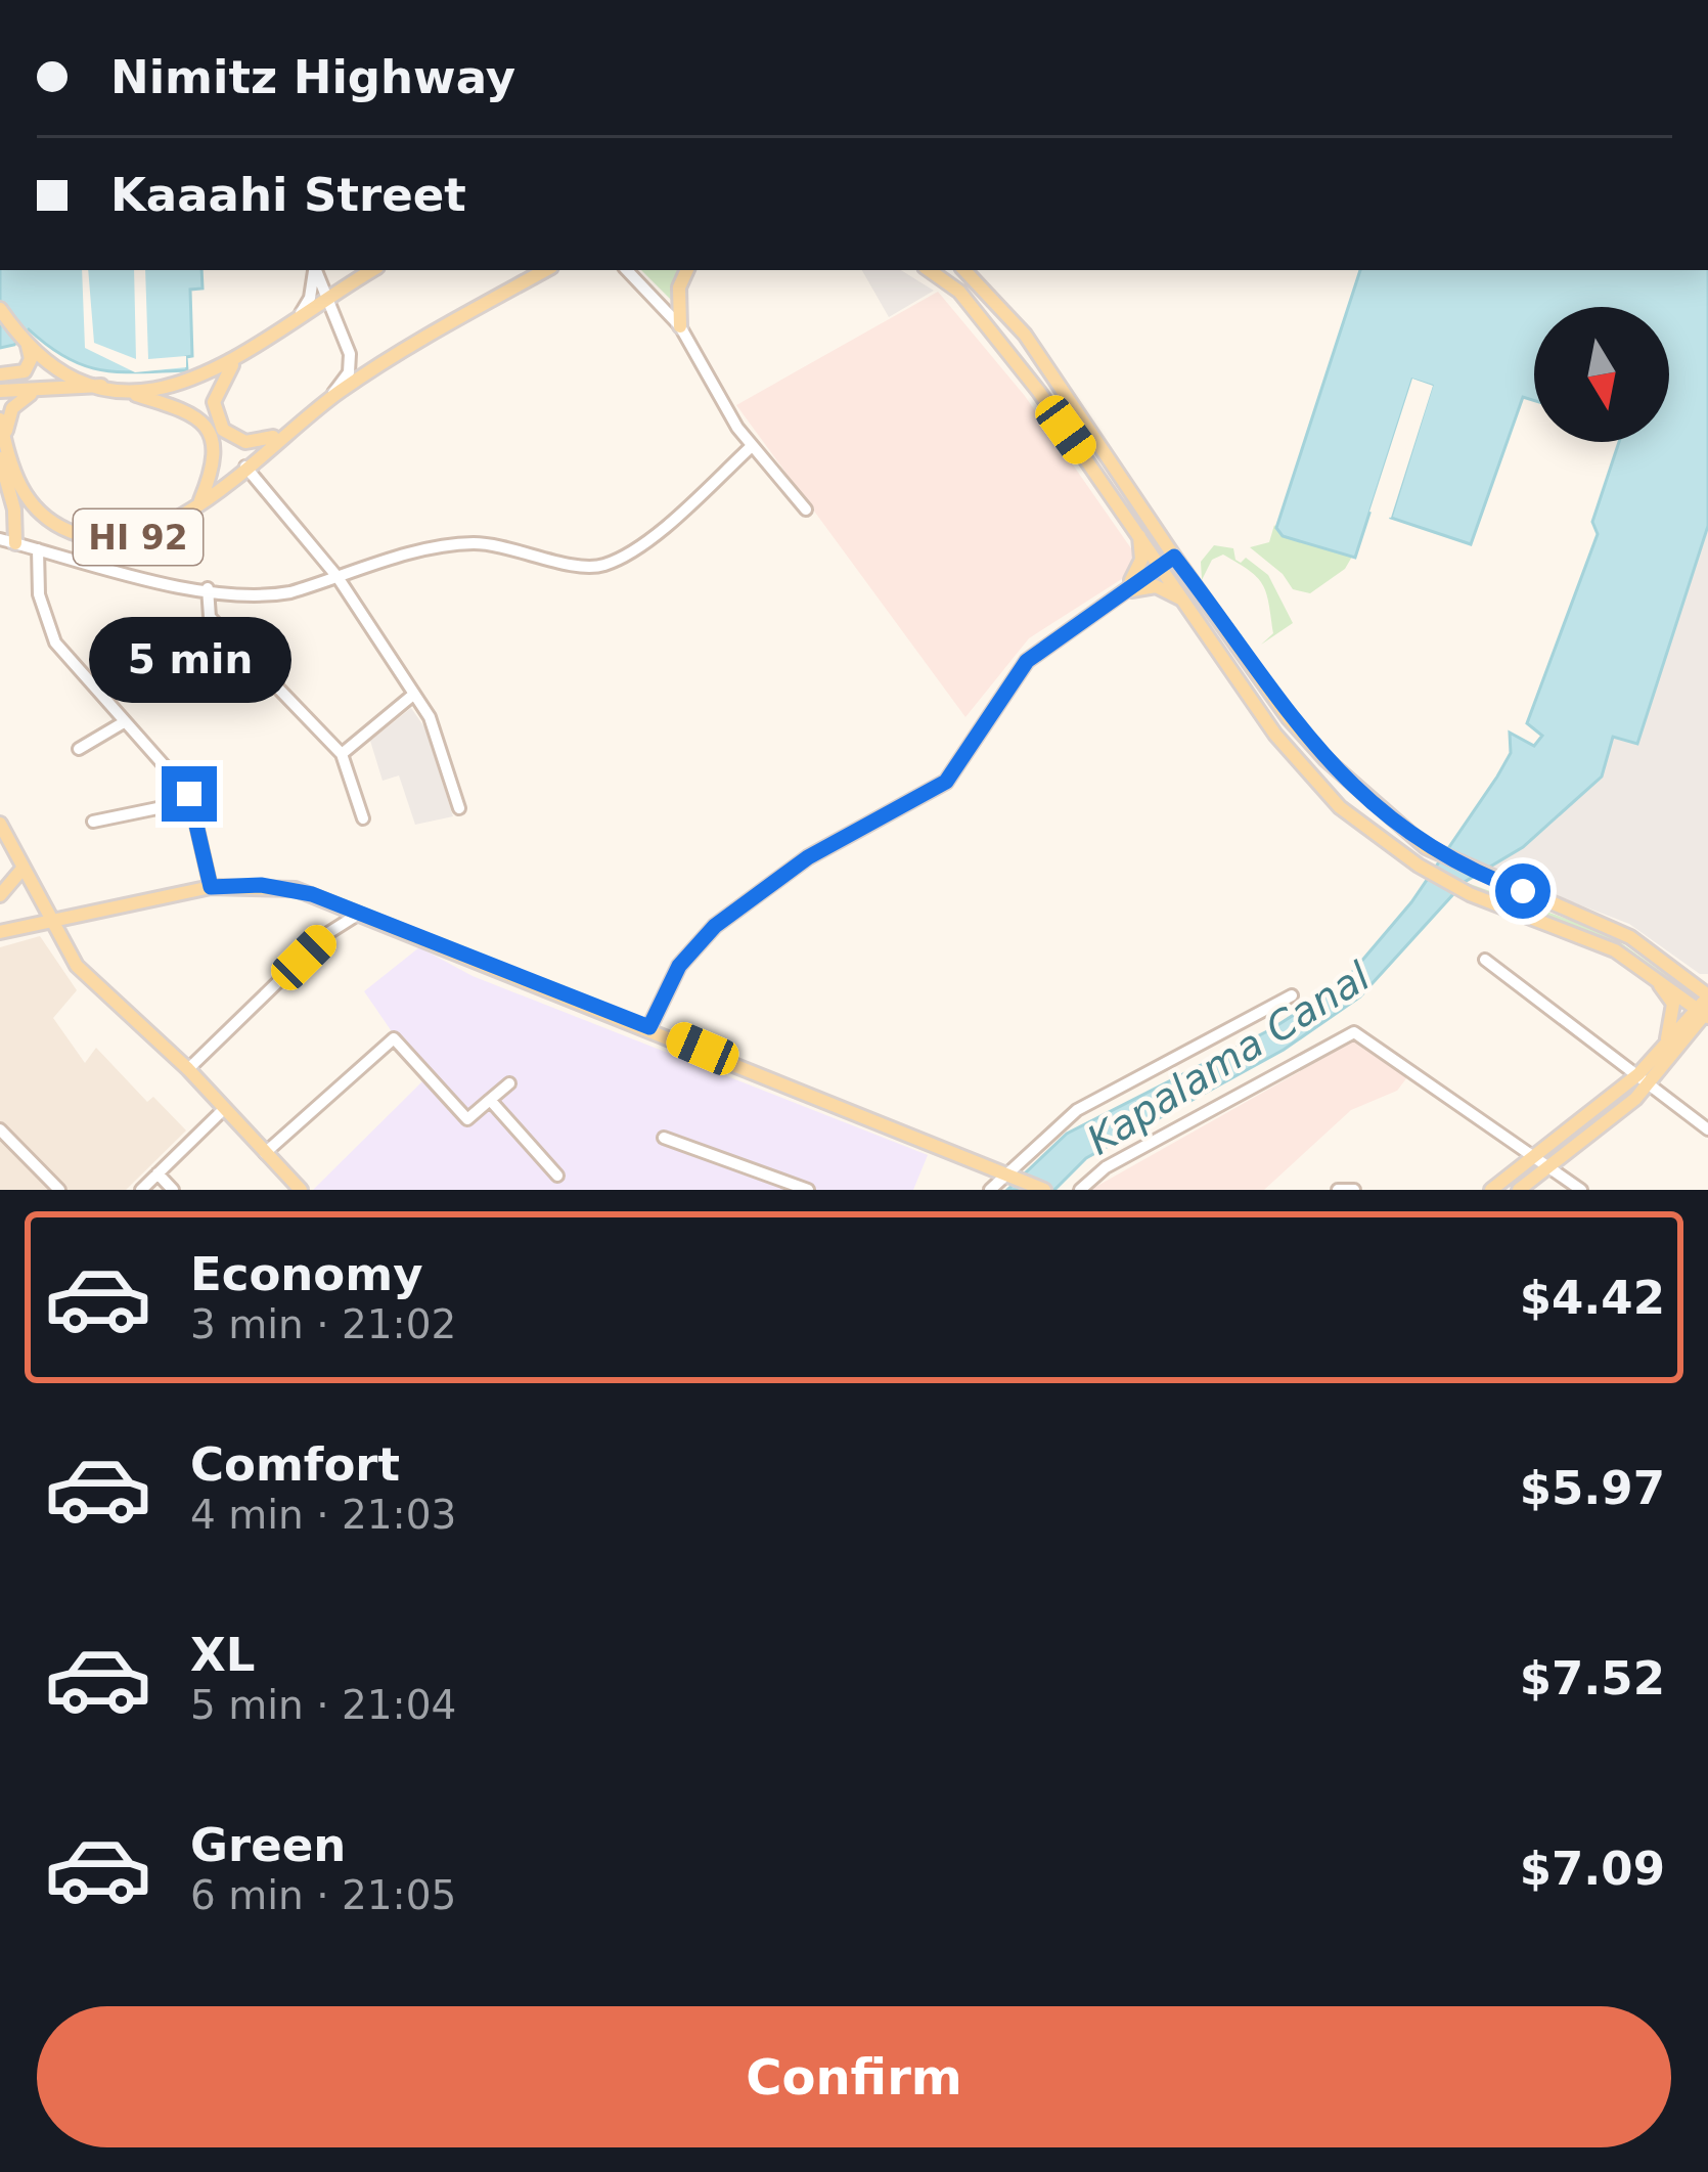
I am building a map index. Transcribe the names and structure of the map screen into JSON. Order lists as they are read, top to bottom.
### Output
{
  "streets": {
    "main road": ["HI 92"]
  },
  "water": ["Kapalama Canal"],
  "north": "bottom",
  "page": {
    "banner": ["Nimitz Highway", "Kaaahi Street"],
    "bubble": "5 min",
    "list": [
      {
        "name": "Economy",
        "note": "3 min · 21:02",
        "value": "$4.42"
      },
      {
        "name": "Comfort",
        "note": "4 min · 21:03",
        "value": "$5.97"
      },
      {
        "name": "XL",
        "note": "5 min · 21:04",
        "value": "$7.52"
      },
      {
        "name": "Green",
        "note": "6 min · 21:05",
        "value": "$7.09"
      }
    ],
    "buttons": "Confirm"
  }
}
